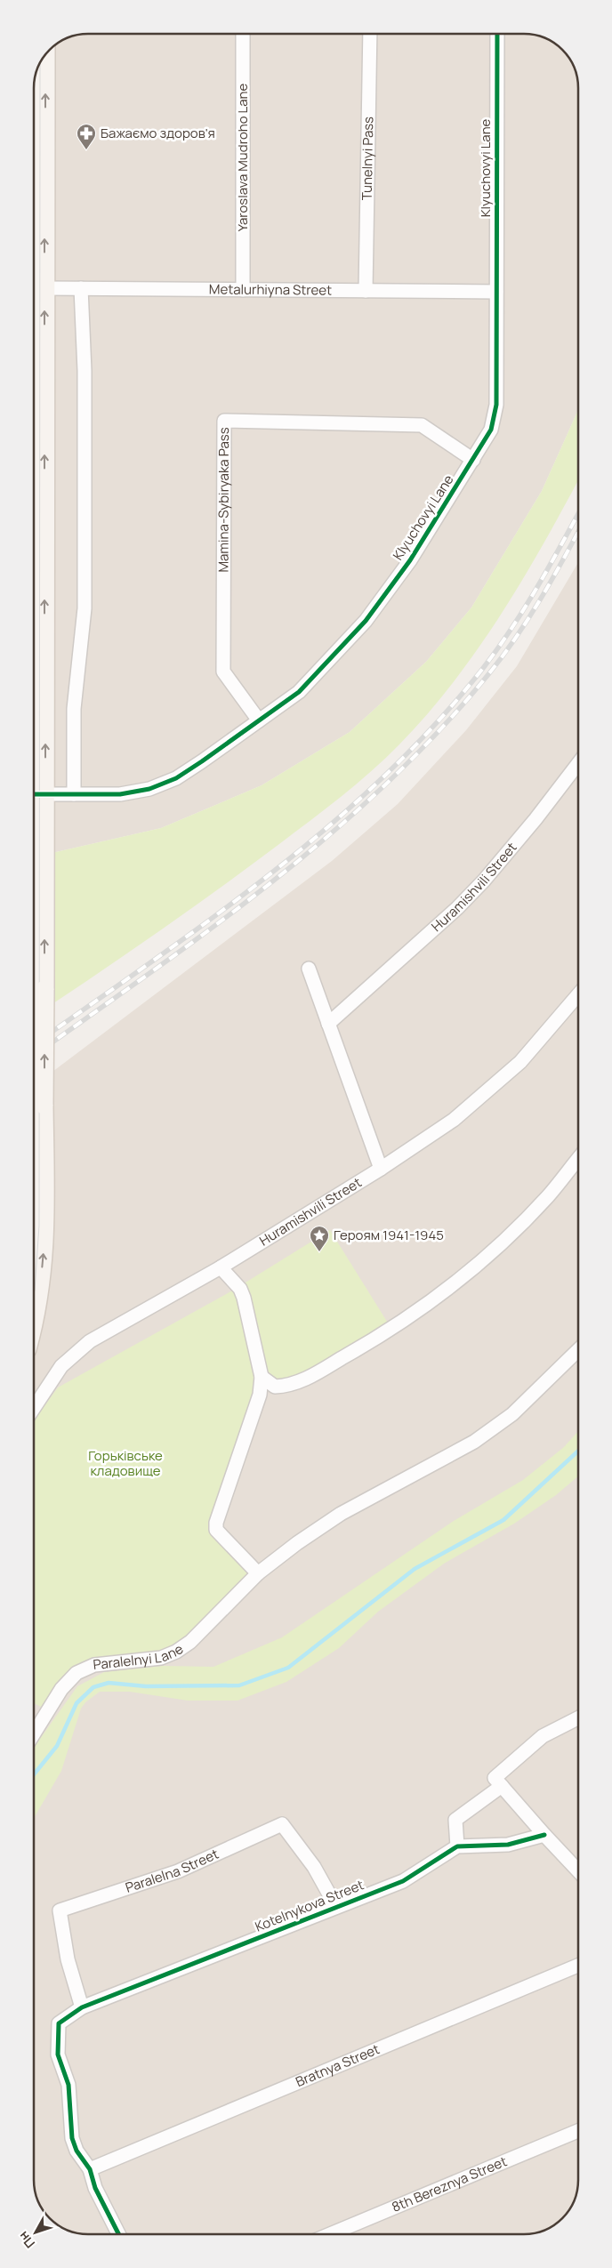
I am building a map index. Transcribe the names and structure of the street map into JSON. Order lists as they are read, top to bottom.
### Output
{
  "streets": {
    "street": [
      "Yaroslava Mudroho Lane",
      "Tunelnyi Pass",
      "Klyuchovyi Lane",
      "Metalurhiyna Street",
      "Mamina-Sybiryaka Pass",
      "Huramishvili Street",
      "Paralelnyi Lane",
      "Paralelna Street",
      "Kotelnykova Street",
      "Bratnya Street",
      "8th Bereznya Street"
    ]
  },
  "crossings": [
    ["Yaroslava Mudroho Lane", "Metalurhiyna Street"],
    ["Tunelnyi Pass", "Metalurhiyna Street"],
    ["Klyuchovyi Lane", "Metalurhiyna Street"],
    ["Klyuchovyi Lane", "Mamina-Sybiryaka Pass"],
    ["Paralelna Street", "Kotelnykova Street"],
    ["Kotelnykova Street", "Bratnya Street"]
  ],
  "parks": ["Горьківське кладовище"],
  "places": {
    "pharmacy": ["Бажаємо здоров'я"],
    "place": ["Героям 1941-1945"]
  },
  "north": "bottom left"
}
